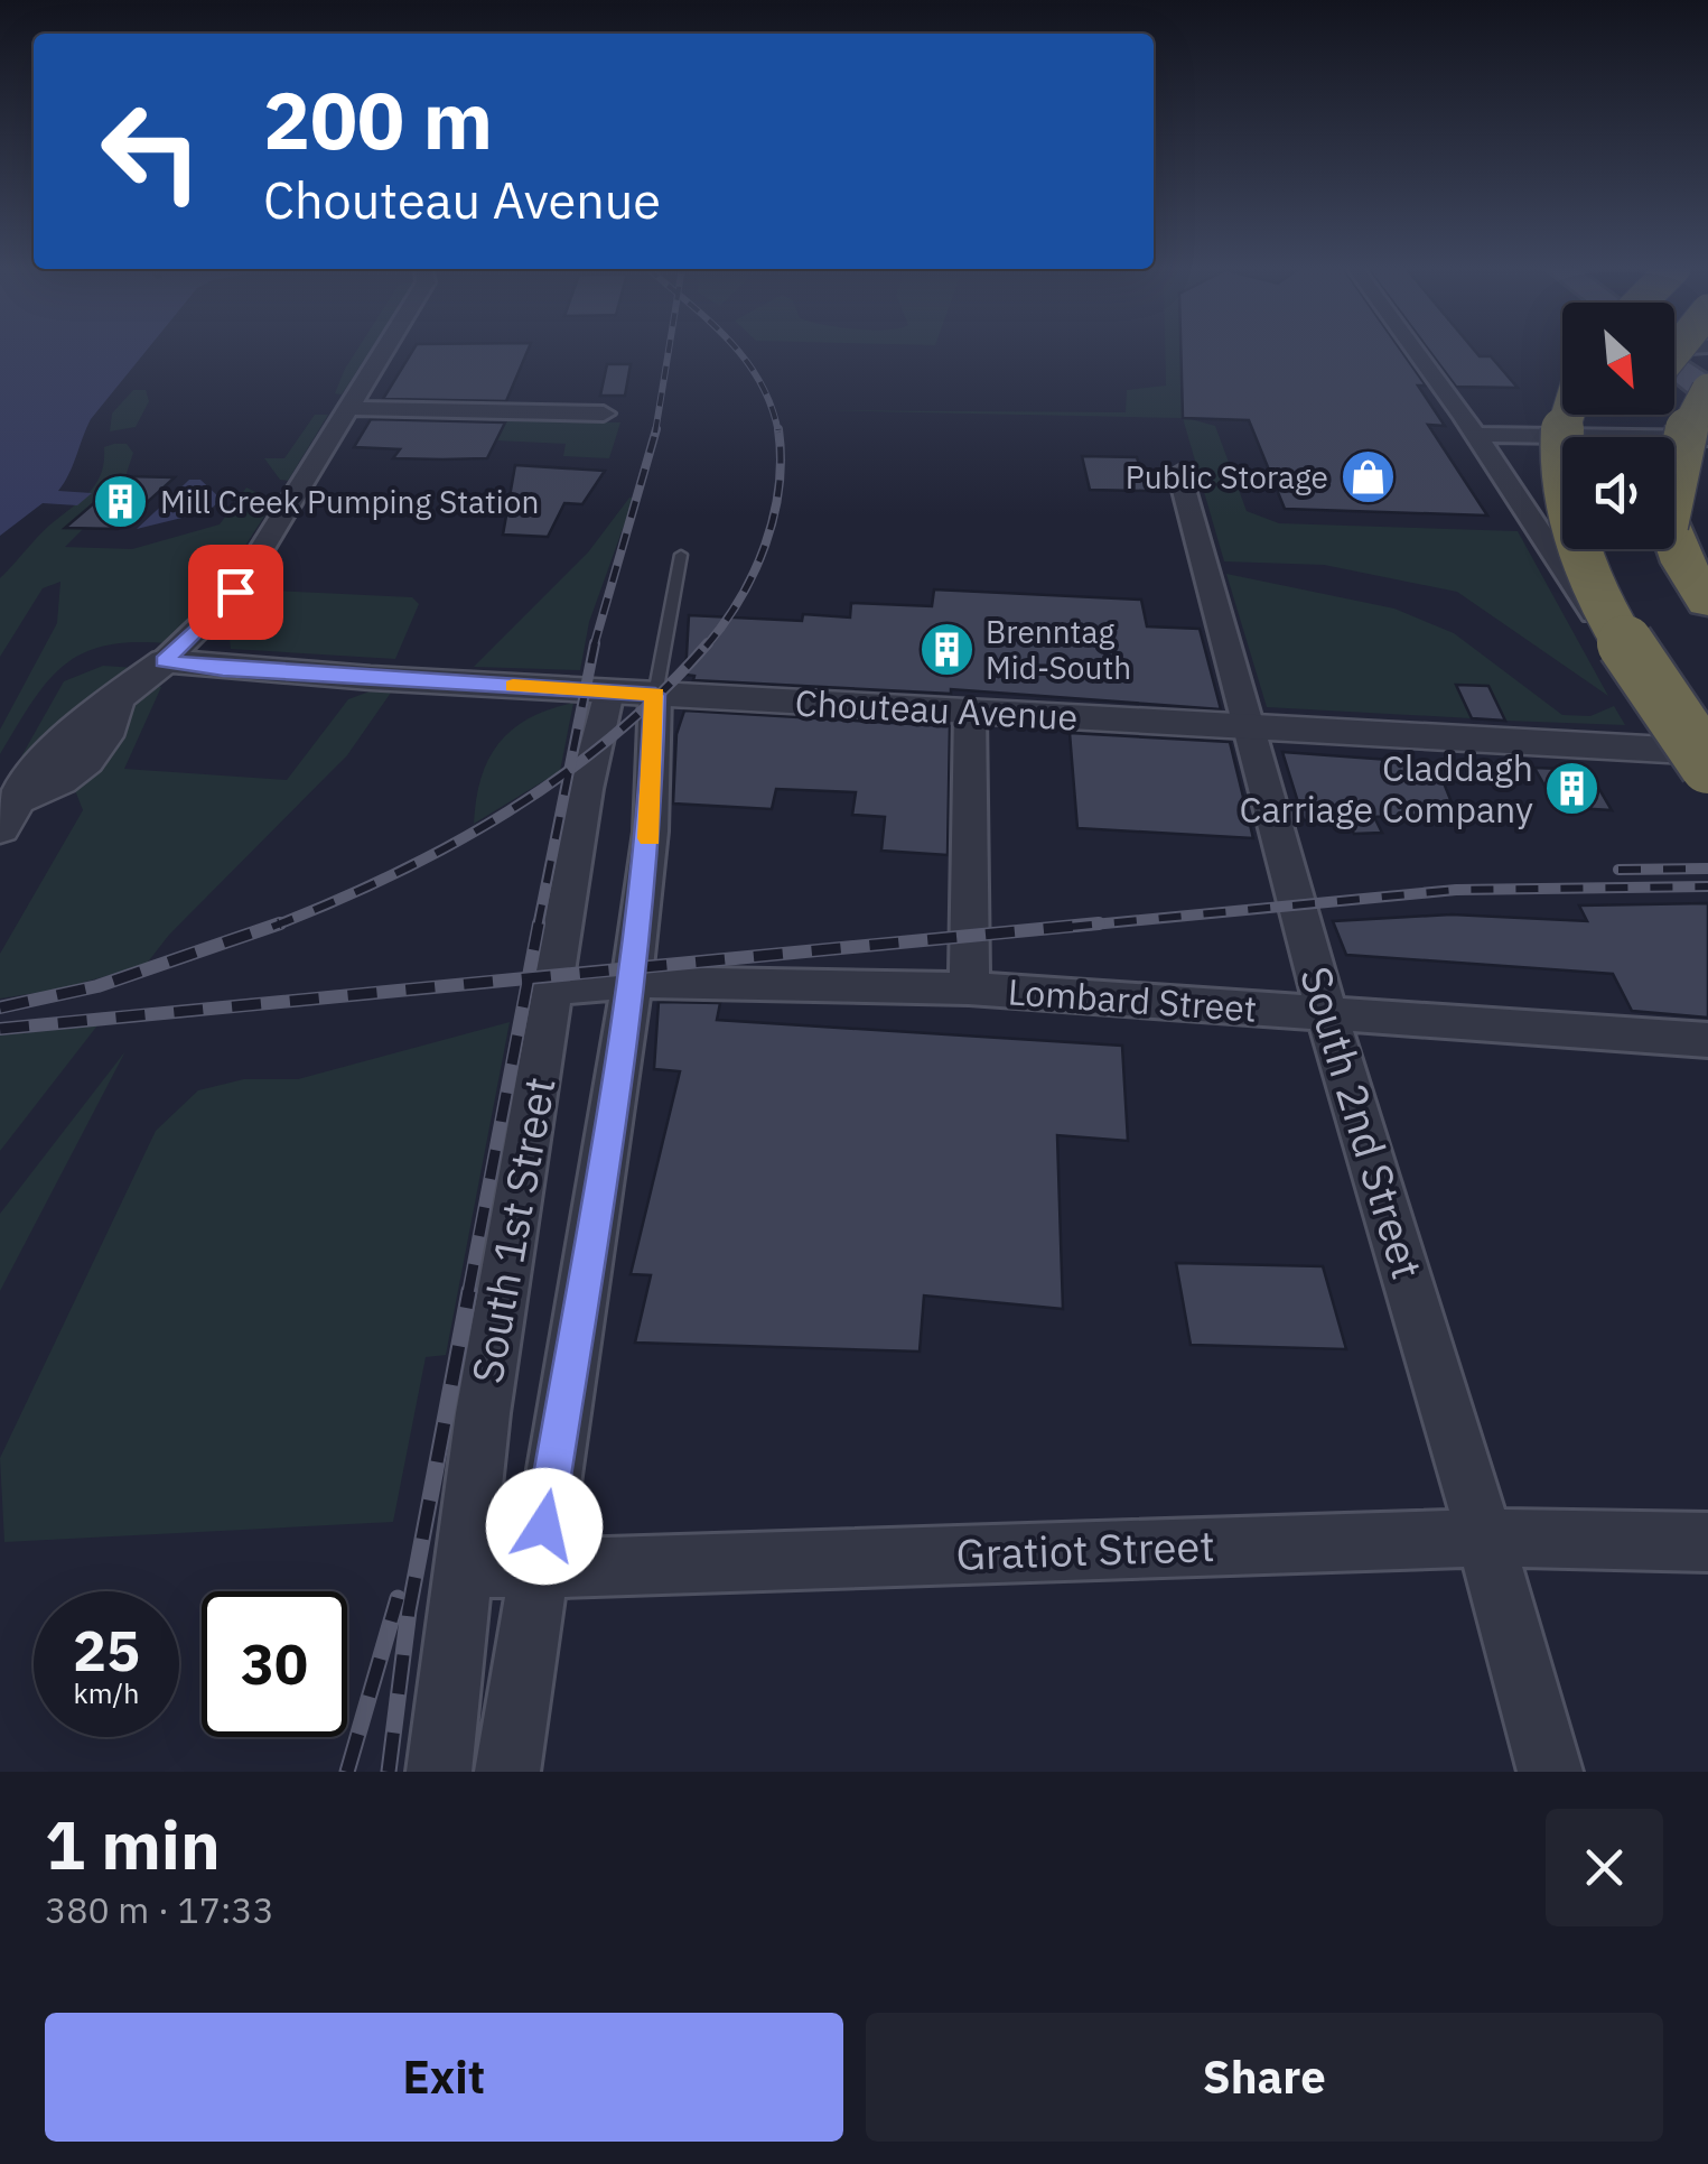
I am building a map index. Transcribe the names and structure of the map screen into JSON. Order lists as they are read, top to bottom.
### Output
{
  "streets": {
    "street": [
      "Chouteau Avenue",
      "Lombard Street",
      "South 2nd Street",
      "South 1st Street",
      "Gratiot Street"
    ]
  },
  "crossings": [
    ["Chouteau Avenue", "South 2nd Street"],
    ["Chouteau Avenue", "South 1st Street"],
    ["Lombard Street", "South 2nd Street"],
    ["Lombard Street", "South 1st Street"],
    ["South 2nd Street", "Gratiot Street"],
    ["South 1st Street", "Gratiot Street"]
  ],
  "places": {
    "shop": ["Public Storage"],
    "building": ["Mill Creek Pumping Station", "Brenntag Mid-South", "Claddagh Carriage Company"]
  },
  "north": "bottom right",
  "page": {
    "turn": ["200 m", "Chouteau Avenue"],
    "speed": "25 km/h",
    "limit": "30",
    "heading": ["1 min", "380 m · 17:33"],
    "buttons": ["Exit", "Share"]
  }
}
